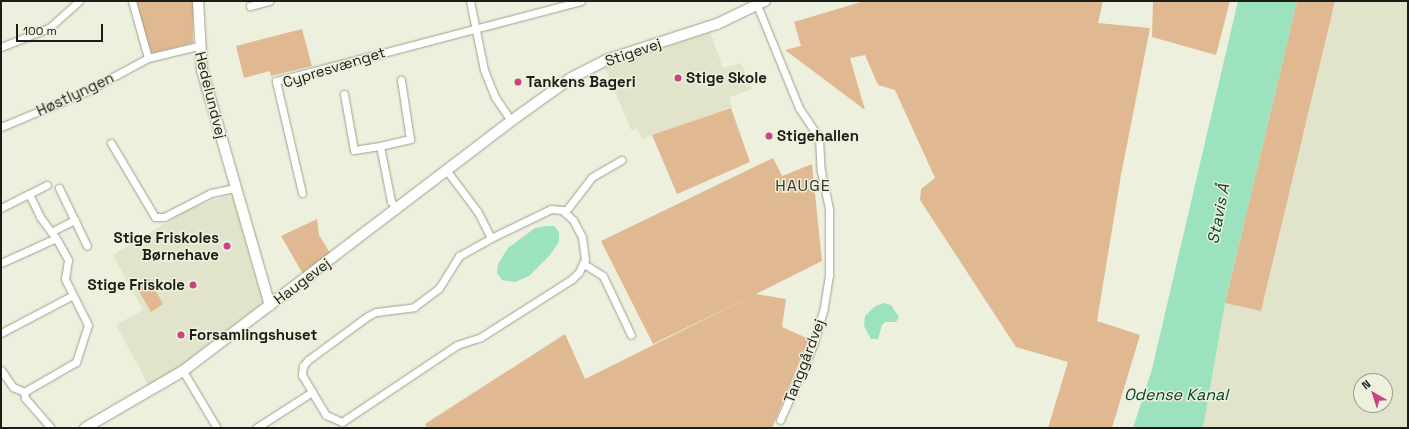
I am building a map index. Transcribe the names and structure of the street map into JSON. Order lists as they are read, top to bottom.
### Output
{
  "streets": {
    "street": [
      "Stigevej",
      "Cypresvænget",
      "Høstlyngen",
      "Hedelundvej",
      "Haugevej",
      "Tanggårdvej"
    ]
  },
  "crossings": [
    ["Stigevej", "Haugevej"],
    ["Stigevej", "Tanggårdvej"],
    ["Høstlyngen", "Hedelundvej"],
    ["Hedelundvej", "Haugevej"]
  ],
  "districts": ["HAUGE"],
  "water": ["Stavis Å", "Odense Kanal"],
  "places": [
    "Stige Skole",
    "Tankens Bageri",
    "Stigehallen",
    "Stige Friskoles Børnehave",
    "Stige Friskole",
    "Forsamlingshuset"
  ],
  "scale_bar": "100 m",
  "north": "top left"
}
